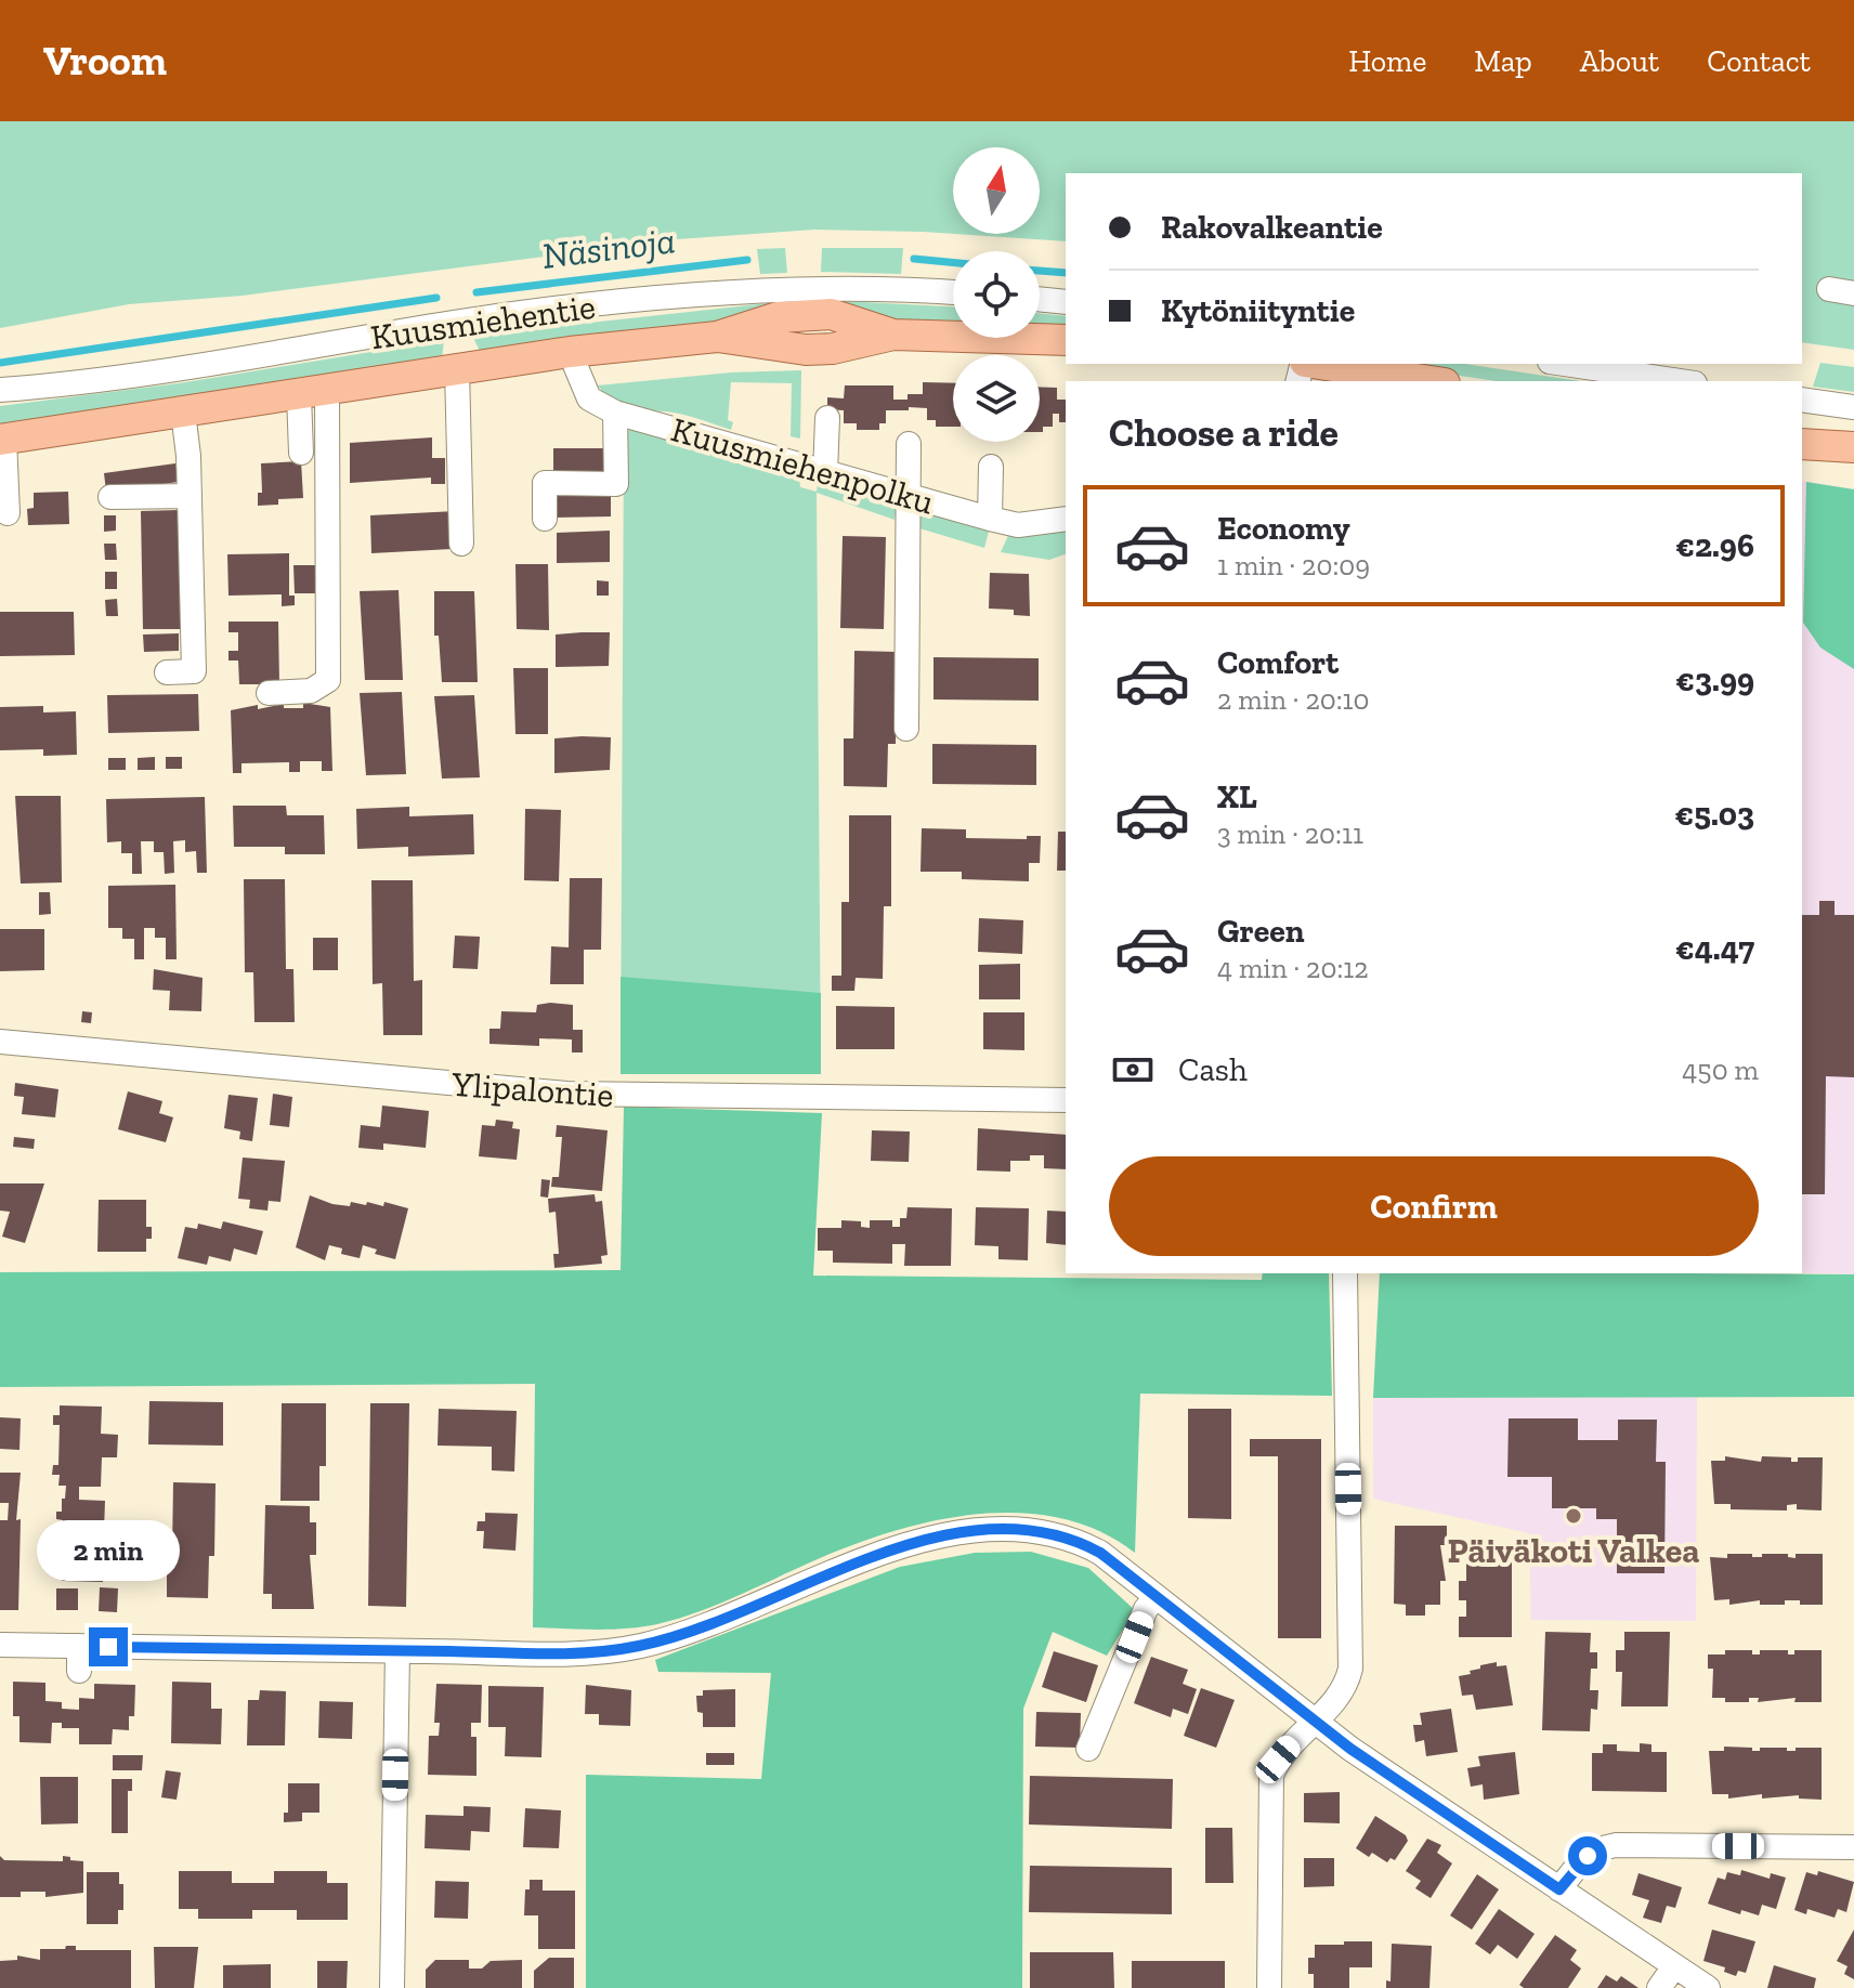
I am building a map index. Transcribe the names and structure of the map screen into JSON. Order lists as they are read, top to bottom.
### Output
{
  "streets": {
    "main road": ["Kuusmiehentie"],
    "street": ["Kuusmiehenpolku", "Ylipalontie"]
  },
  "crossings": [
    ["Kuusmiehentie", "Kuusmiehenpolku"]
  ],
  "water": ["Näsinoja"],
  "places": ["Päiväkoti Valkea"],
  "north": "top",
  "page": {
    "header": "Vroom",
    "nav": [
      "Home",
      "Map",
      "About",
      "Contact"
    ],
    "banner": ["Rakovalkeantie", "Kytöniityntie"],
    "heading": "Choose a ride",
    "list": [
      {
        "name": "Economy",
        "note": "1 min · 20:09",
        "value": "€2.96"
      },
      {
        "name": "Comfort",
        "note": "2 min · 20:10",
        "value": "€3.99"
      },
      {
        "name": "XL",
        "note": "3 min · 20:11",
        "value": "€5.03"
      },
      {
        "name": "Green",
        "note": "4 min · 20:12",
        "value": "€4.47"
      }
    ],
    "pay": ["Cash", "450 m"],
    "buttons": "Confirm",
    "bubble": "2 min"
  }
}
